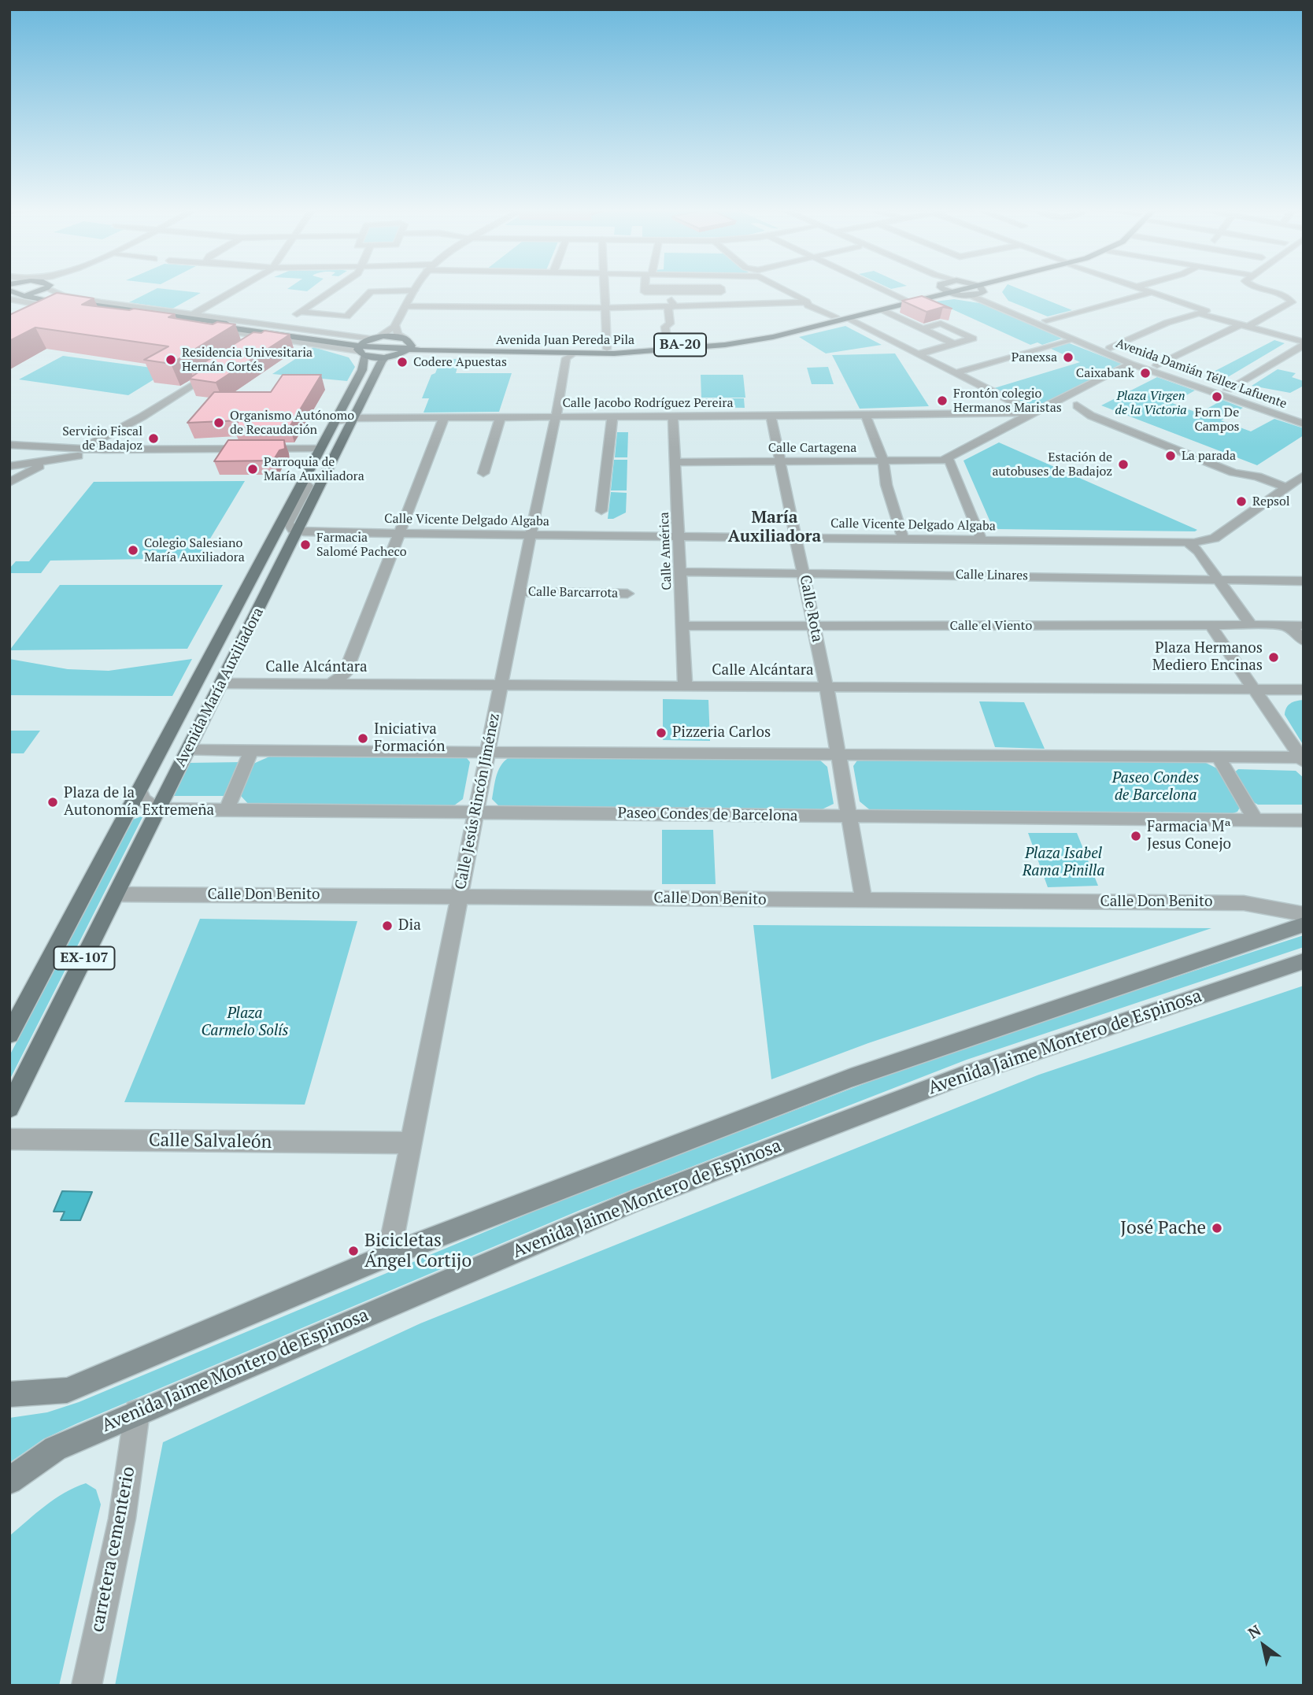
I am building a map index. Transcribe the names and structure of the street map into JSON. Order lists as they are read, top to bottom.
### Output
{
  "streets": {
    "highway": ["Avenida Juan Pereda Pila", "BA-20"],
    "main road": ["Avenida María Auxiliadora", "EX-107", "Avenida Jaime Montero de Espinosa"],
    "street": [
      "Avenida Damián Téllez Lafuente",
      "Calle Jacobo Rodríguez Pereira",
      "Calle Cartagena",
      "Calle Vicente Delgado Algaba",
      "Calle América",
      "Calle Linares",
      "Calle Barcarrota",
      "Calle Rota",
      "Calle el Viento",
      "Calle Alcántara",
      "Calle Jesús Rincón Jiménez",
      "Paseo Condes de Barcelona",
      "Calle Don Benito",
      "Calle Salvaleón",
      "carretera cementerio"
    ]
  },
  "crossings": [
    ["Avenida Juan Pereda Pila", "BA-20"],
    ["Avenida Juan Pereda Pila", "Calle Jesús Rincón Jiménez"],
    ["BA-20", "Avenida María Auxiliadora"],
    ["Avenida Damián Téllez Lafuente", "Calle Jacobo Rodríguez Pereira"],
    ["Calle Jacobo Rodríguez Pereira", "Calle América"],
    ["Calle Jacobo Rodríguez Pereira", "Calle Rota"],
    ["Calle Jacobo Rodríguez Pereira", "Avenida María Auxiliadora"],
    ["Calle Jacobo Rodríguez Pereira", "Calle Jesús Rincón Jiménez"],
    ["Calle Cartagena", "Calle América"],
    ["Calle Cartagena", "Calle Rota"],
    ["Calle Vicente Delgado Algaba", "Calle América"],
    ["Calle Vicente Delgado Algaba", "Calle Rota"],
    ["Calle Vicente Delgado Algaba", "Avenida María Auxiliadora"],
    ["Calle Vicente Delgado Algaba", "Calle Jesús Rincón Jiménez"],
    ["Calle América", "Calle Linares"],
    ["Calle América", "Calle el Viento"],
    ["Calle América", "Calle Alcántara"],
    ["Calle Linares", "Calle Rota"],
    ["Calle Barcarrota", "Calle Jesús Rincón Jiménez"],
    ["Calle Rota", "Calle el Viento"],
    ["Calle Rota", "Calle Alcántara"],
    ["Calle Rota", "Paseo Condes de Barcelona"],
    ["Calle Rota", "Calle Don Benito"],
    ["Calle Alcántara", "Avenida María Auxiliadora"],
    ["Calle Alcántara", "Calle Jesús Rincón Jiménez"],
    ["Avenida María Auxiliadora", "Paseo Condes de Barcelona"],
    ["Avenida María Auxiliadora", "Calle Don Benito"],
    ["Calle Jesús Rincón Jiménez", "Paseo Condes de Barcelona"],
    ["Calle Jesús Rincón Jiménez", "Calle Don Benito"],
    ["Calle Jesús Rincón Jiménez", "Calle Salvaleón"],
    ["Avenida Jaime Montero de Espinosa", "carretera cementerio"]
  ],
  "districts": ["María Auxiliadora"],
  "parks": [
    "Plaza Virgen de la Victoria",
    "Paseo Condes de Barcelona",
    "Plaza Isabel Rama Pinilla",
    "Plaza Carmelo Solís"
  ],
  "places": [
    "Panexsa",
    "Residencia Univesitaria Hernán Cortés",
    "Codere Apuestas",
    "Caixabank",
    "Forn De Campos",
    "Frontón colegio Hermanos Maristas",
    "Organismo Autónomo de Recaudación",
    "Servicio Fiscal de Badajoz",
    "La parada",
    "Estación de autobuses de Badajoz",
    "Parroquia de María Auxiliadora",
    "Repsol",
    "Farmacia Salomé Pacheco",
    "Colegio Salesiano María Auxiliadora",
    "Plaza Hermanos Mediero Encinas",
    "Pizzeria Carlos",
    "Iniciativa Formación",
    "Plaza de la Autonomía Extremeña",
    "Farmacia Mª Jesus Conejo",
    "Dia",
    "José Pache",
    "Bicicletas Ángel Cortijo"
  ],
  "north": "top left"
}
